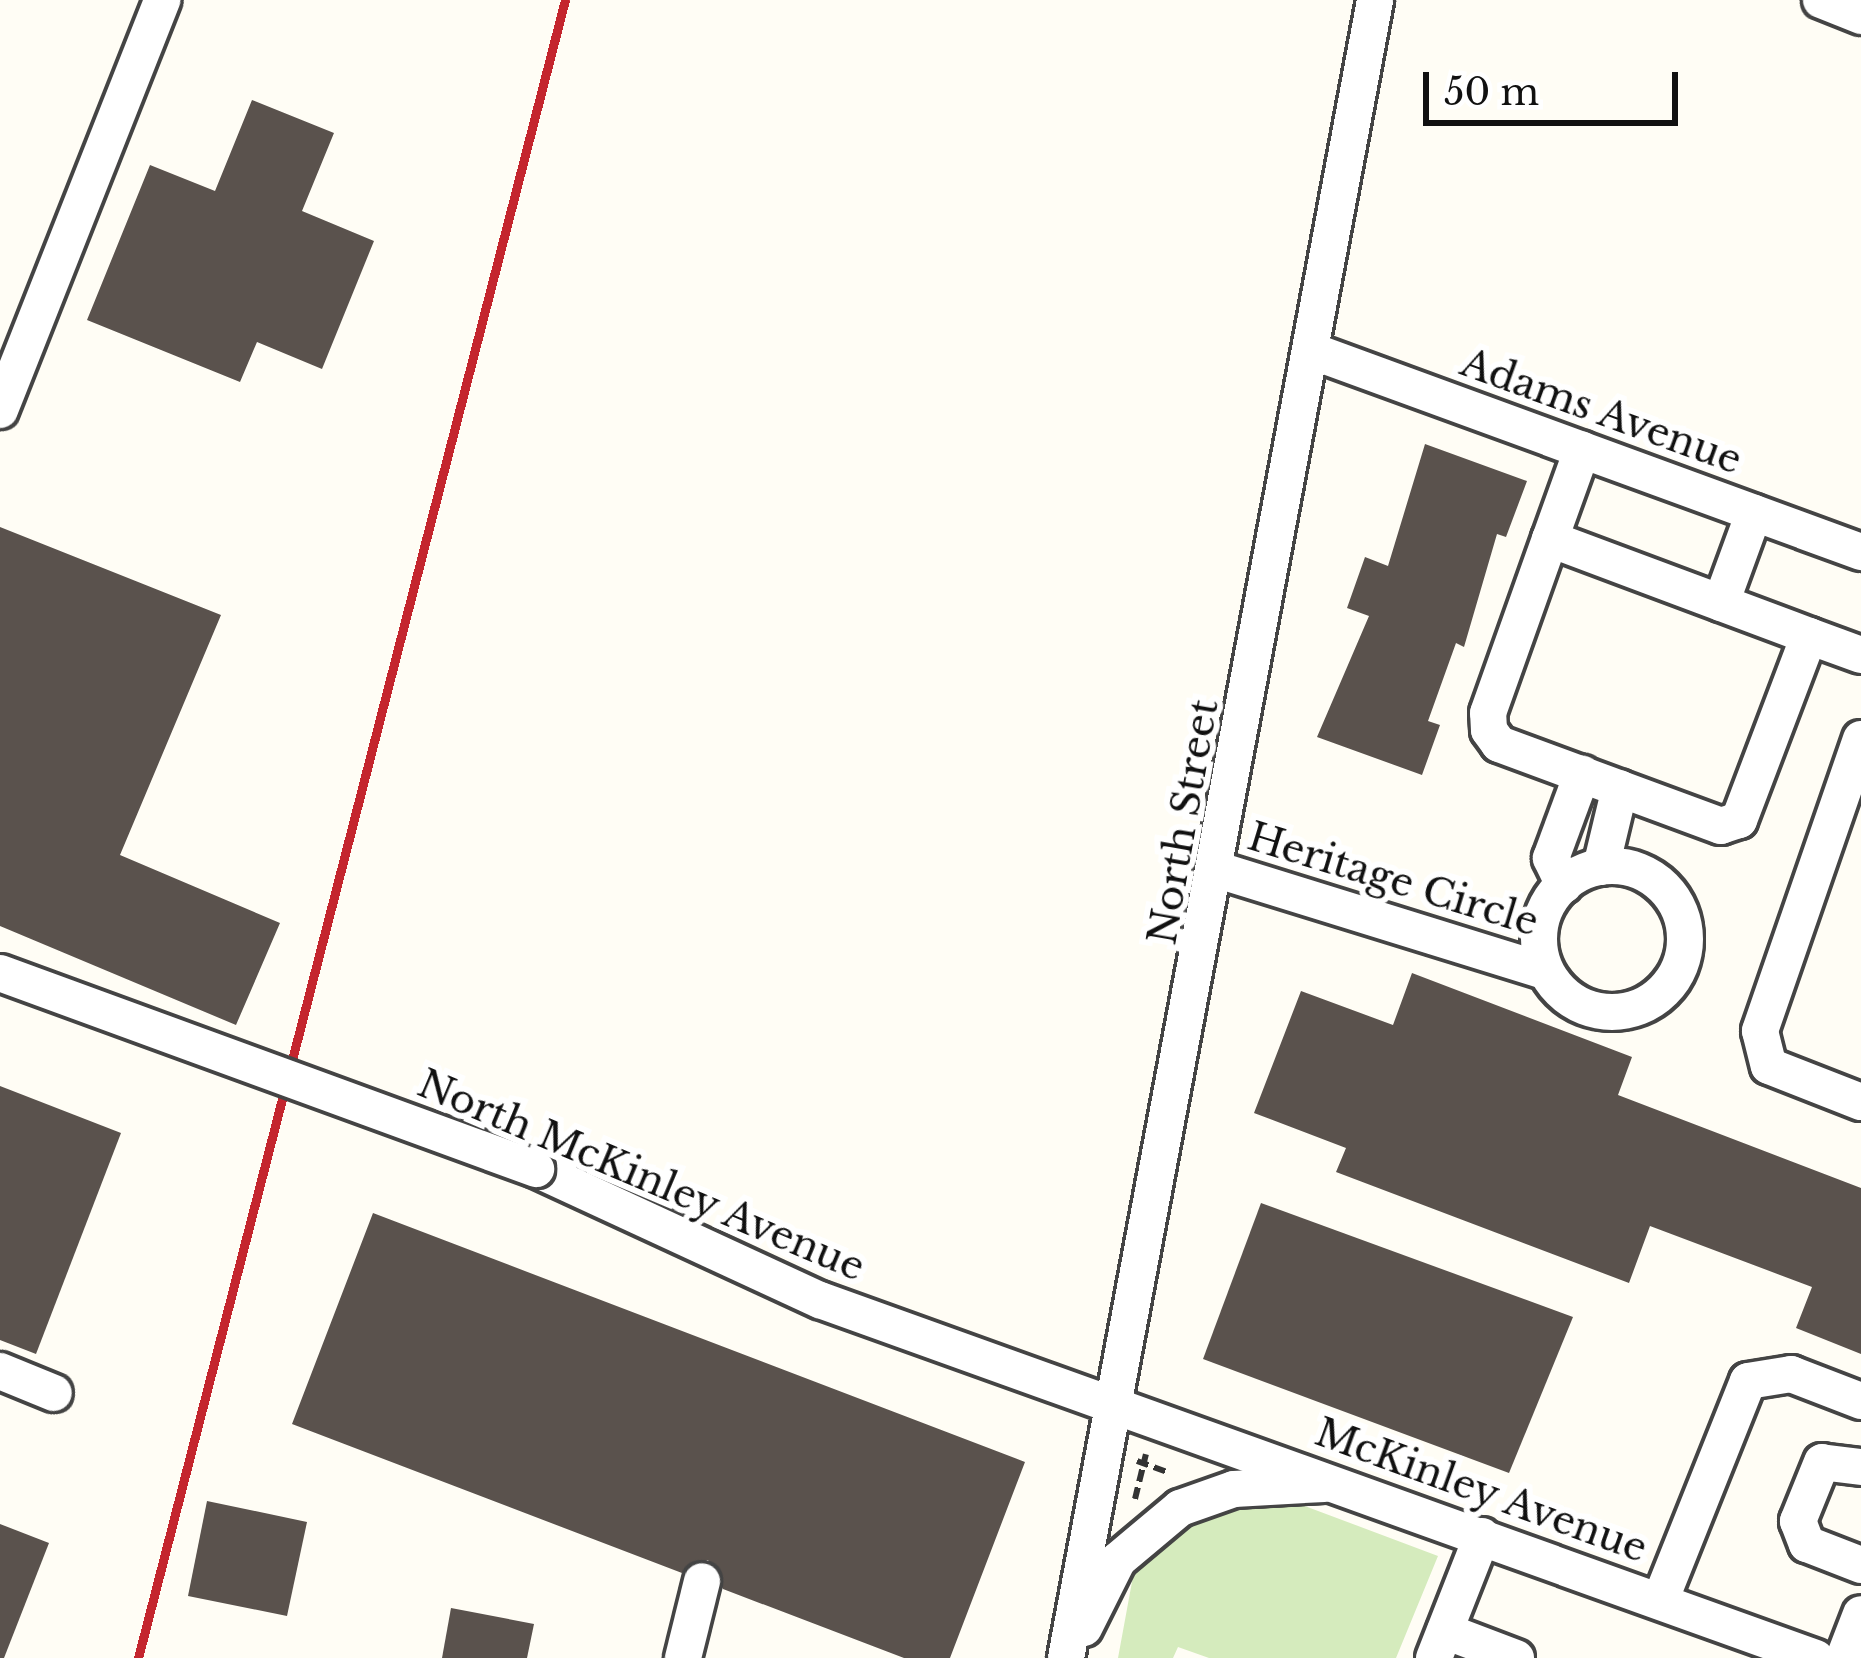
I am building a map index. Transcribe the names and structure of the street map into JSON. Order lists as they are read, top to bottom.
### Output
{
  "streets": {
    "street": [
      "Adams Avenue",
      "North Street",
      "Heritage Circle",
      "North McKinley Avenue",
      "McKinley Avenue"
    ]
  },
  "crossings": [
    ["Adams Avenue", "North Street"],
    ["North Street", "Heritage Circle"],
    ["North Street", "North McKinley Avenue"],
    ["North Street", "McKinley Avenue"],
    ["North McKinley Avenue", "McKinley Avenue"]
  ],
  "scale_bar": "50 m"
}
